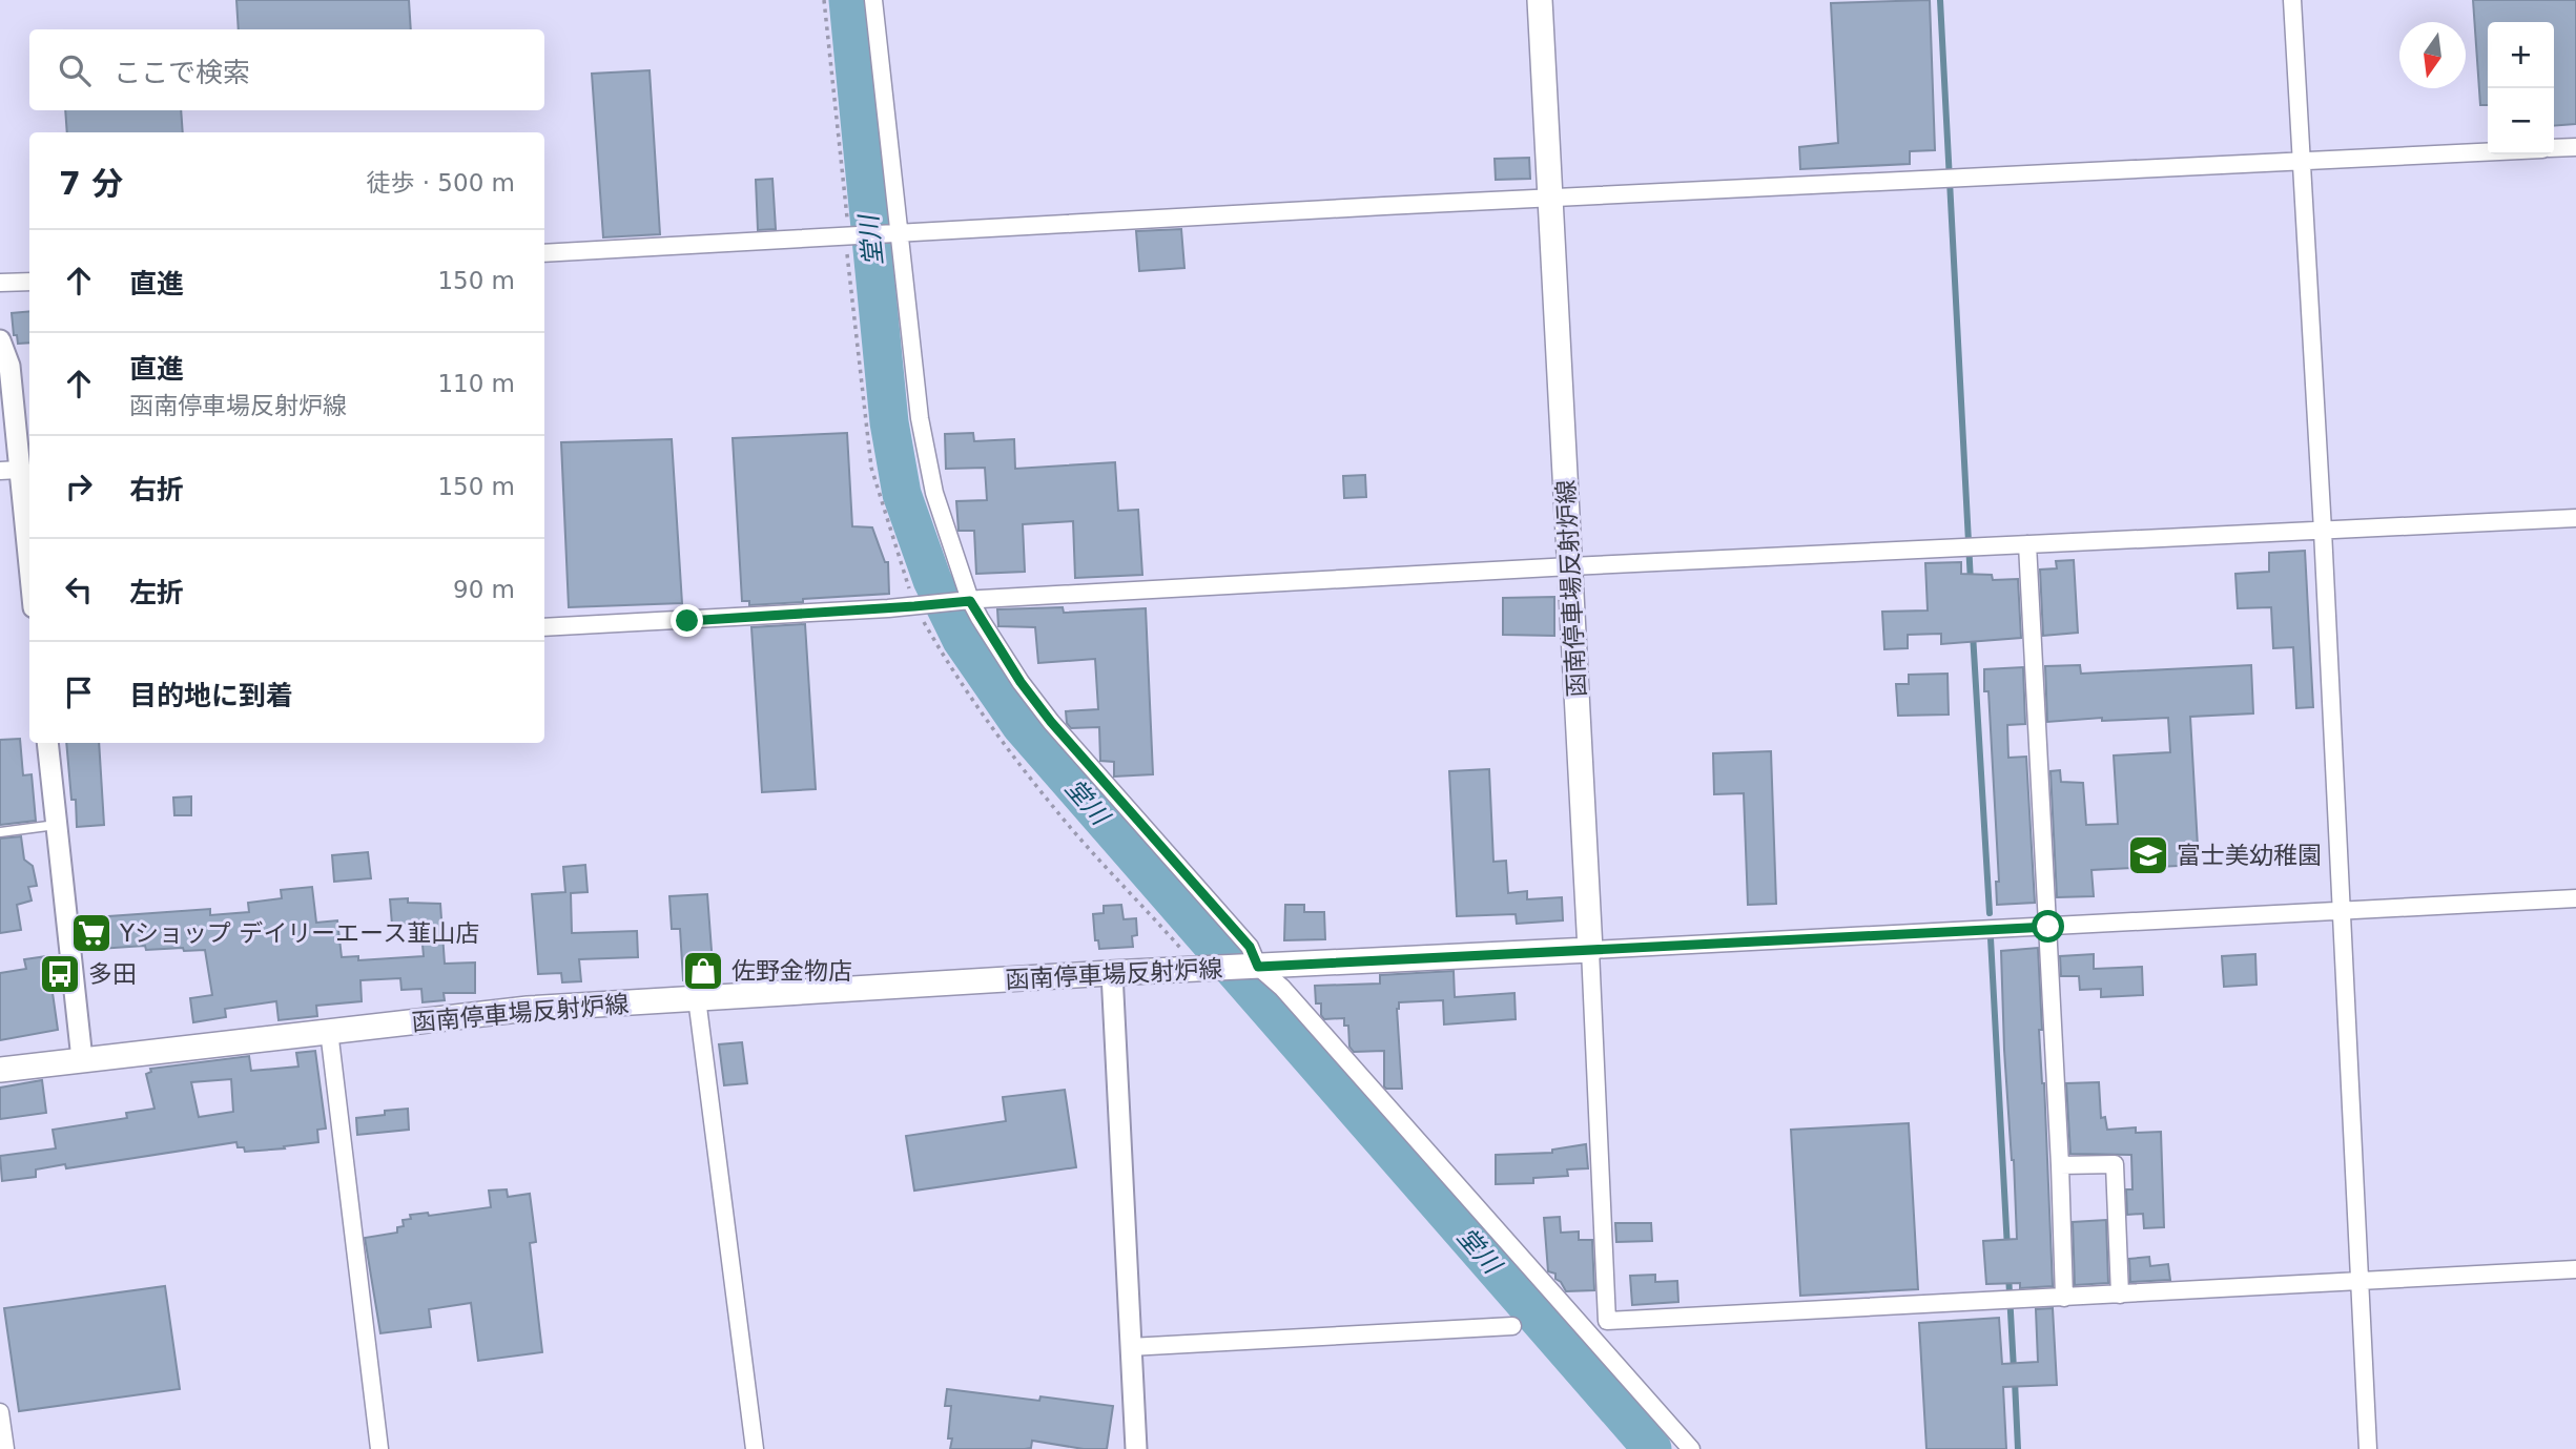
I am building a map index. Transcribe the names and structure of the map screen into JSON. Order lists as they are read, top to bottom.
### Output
{
  "streets": {
    "main road": ["函南停車場反射炉線"]
  },
  "water": ["堂川"],
  "places": {
    "school or university": ["富士美幼稚園"],
    "supermarket": ["Yショップ デイリーエース韮山店"],
    "shop": ["佐野金物店"],
    "bus stop": ["多田"]
  },
  "north": "bottom",
  "page": {
    "map_buttons": ["+", "−"],
    "search": "ここで検索",
    "heading": ["7 分", "徒歩 · 500 m"],
    "list": [
      ["直進", "150 m"],
      ["直進", "函南停車場反射炉線", "110 m"],
      ["右折", "150 m"],
      ["左折", "90 m"],
      "目的地に到着"
    ]
  }
}
